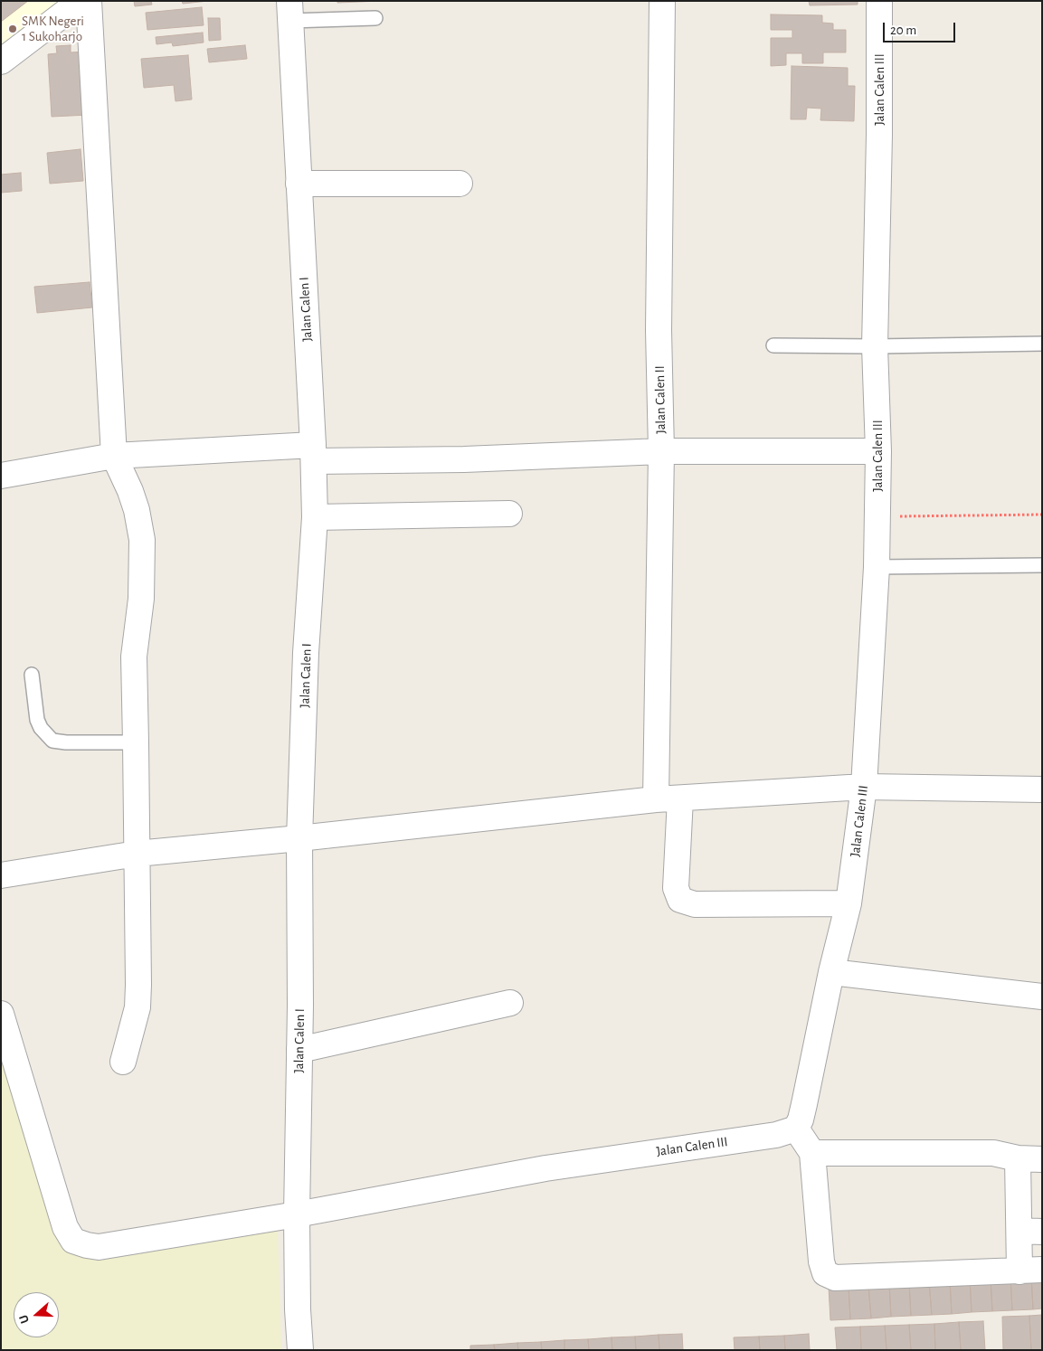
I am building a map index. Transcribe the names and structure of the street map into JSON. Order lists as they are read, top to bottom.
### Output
{
  "streets": {
    "street": ["Jalan Calen III", "Jalan Calen I", "Jalan Calen II"]
  },
  "crossings": [
    ["Jalan Calen III", "Jalan Calen I"]
  ],
  "places": ["SMK Negeri 1 Sukoharjo"],
  "scale_bar": "20 m",
  "north": "left"
}
